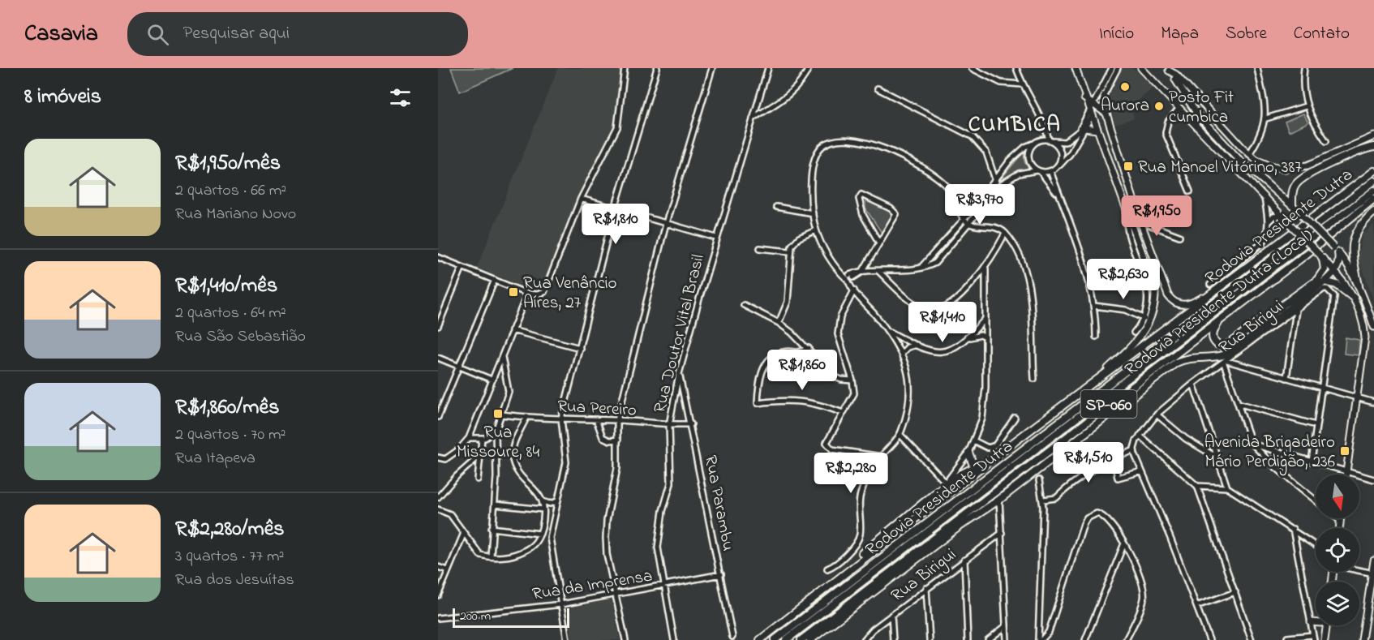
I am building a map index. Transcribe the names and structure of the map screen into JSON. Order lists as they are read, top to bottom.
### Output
{
  "streets": {
    "highway": ["Rodovia Presidente Dutra", "Rodovia Presidente Dutra (Local)", "SP-060"],
    "street": [
      "Rua Birigui",
      "Rua Doutor Vital Brasil",
      "Rua Pereiro",
      "Rua Parambu",
      "Rua da Imprensa"
    ]
  },
  "crossings": [
    ["Rua Doutor Vital Brasil", "Rua Pereiro"],
    ["Rua Doutor Vital Brasil", "Rua Parambu"],
    ["Rua Doutor Vital Brasil", "Rua da Imprensa"],
    ["Rua Pereiro", "Rua Parambu"],
    ["Rua Parambu", "Rua da Imprensa"]
  ],
  "districts": ["CUMBICA"],
  "places": {
    "other": ["Aurora", "Posto Fit cumbica"],
    "transit": [
      "Rua Manoel Vitórino, 387",
      "Rua Venâncio Aíres, 27",
      "Rua Missoure, 84",
      "Avenida Brigadeiro Mário Perdigão, 236"
    ]
  },
  "scale_bar": "200 m",
  "north": "bottom",
  "page": {
    "header": "Casavia",
    "search": "Pesquisar aqui",
    "nav": [
      "Início",
      "Mapa",
      "Sobre",
      "Contato"
    ],
    "heading": "8 imóveis",
    "list": [
      {
        "name": "R$1,950/mês",
        "note": "2 quartos · 66 m² · Rua Mariano Novo"
      },
      {
        "name": "R$1,410/mês",
        "note": "2 quartos · 64 m² · Rua São Sebastião"
      },
      {
        "name": "R$1,860/mês",
        "note": "2 quartos · 70 m² · Rua Itapeva"
      },
      {
        "name": "R$2,280/mês",
        "note": "3 quartos · 77 m² · Rua dos Jesuítas"
      }
    ],
    "price": [
      "R$3,970",
      "R$1,950",
      "R$1,810",
      "R$2,630",
      "R$1,410",
      "R$1,860",
      "R$1,510",
      "R$2,280"
    ],
    "scale": "200 m"
  }
}
